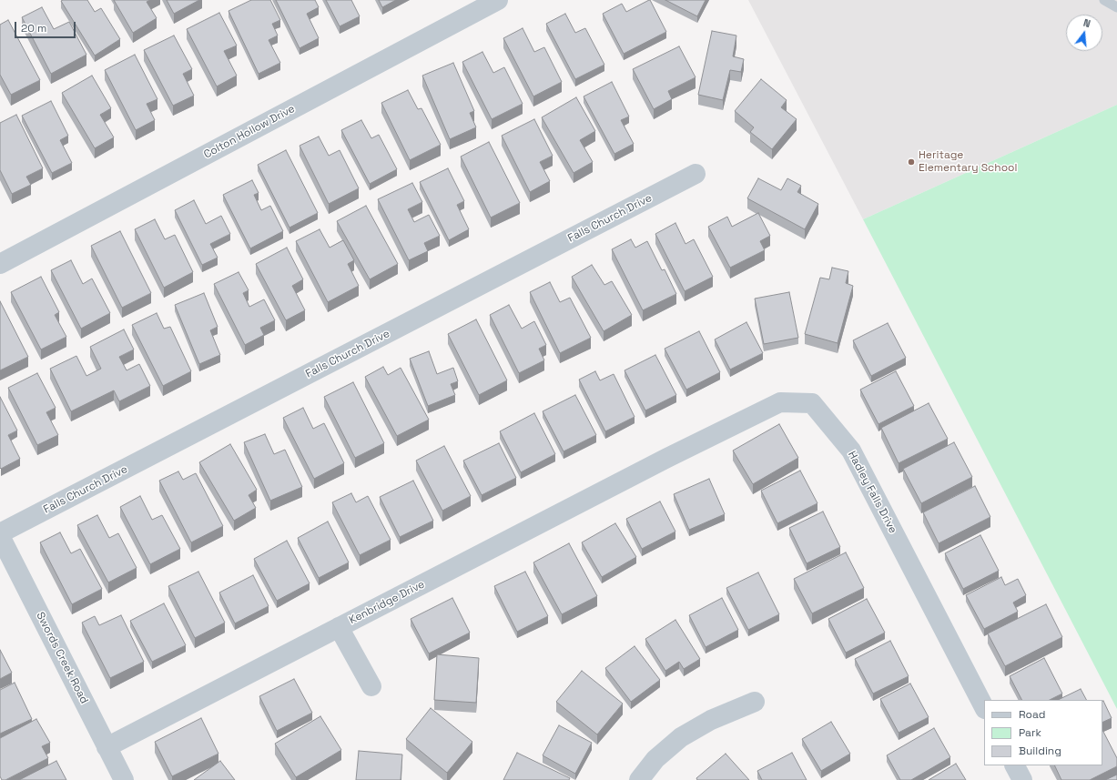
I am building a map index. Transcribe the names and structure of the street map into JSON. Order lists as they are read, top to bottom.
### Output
{
  "streets": {
    "street": [
      "Colton Hollow Drive",
      "Falls Church Drive",
      "Hadley Falls Drive",
      "Kenbridge Drive",
      "Swords Creek Road"
    ]
  },
  "crossings": [
    ["Falls Church Drive", "Swords Creek Road"],
    ["Hadley Falls Drive", "Kenbridge Drive"],
    ["Kenbridge Drive", "Swords Creek Road"]
  ],
  "places": ["Heritage Elementary School"],
  "legend": ["Road", "Park", "Building"],
  "scale_bar": "20 m",
  "north": "top"
}
